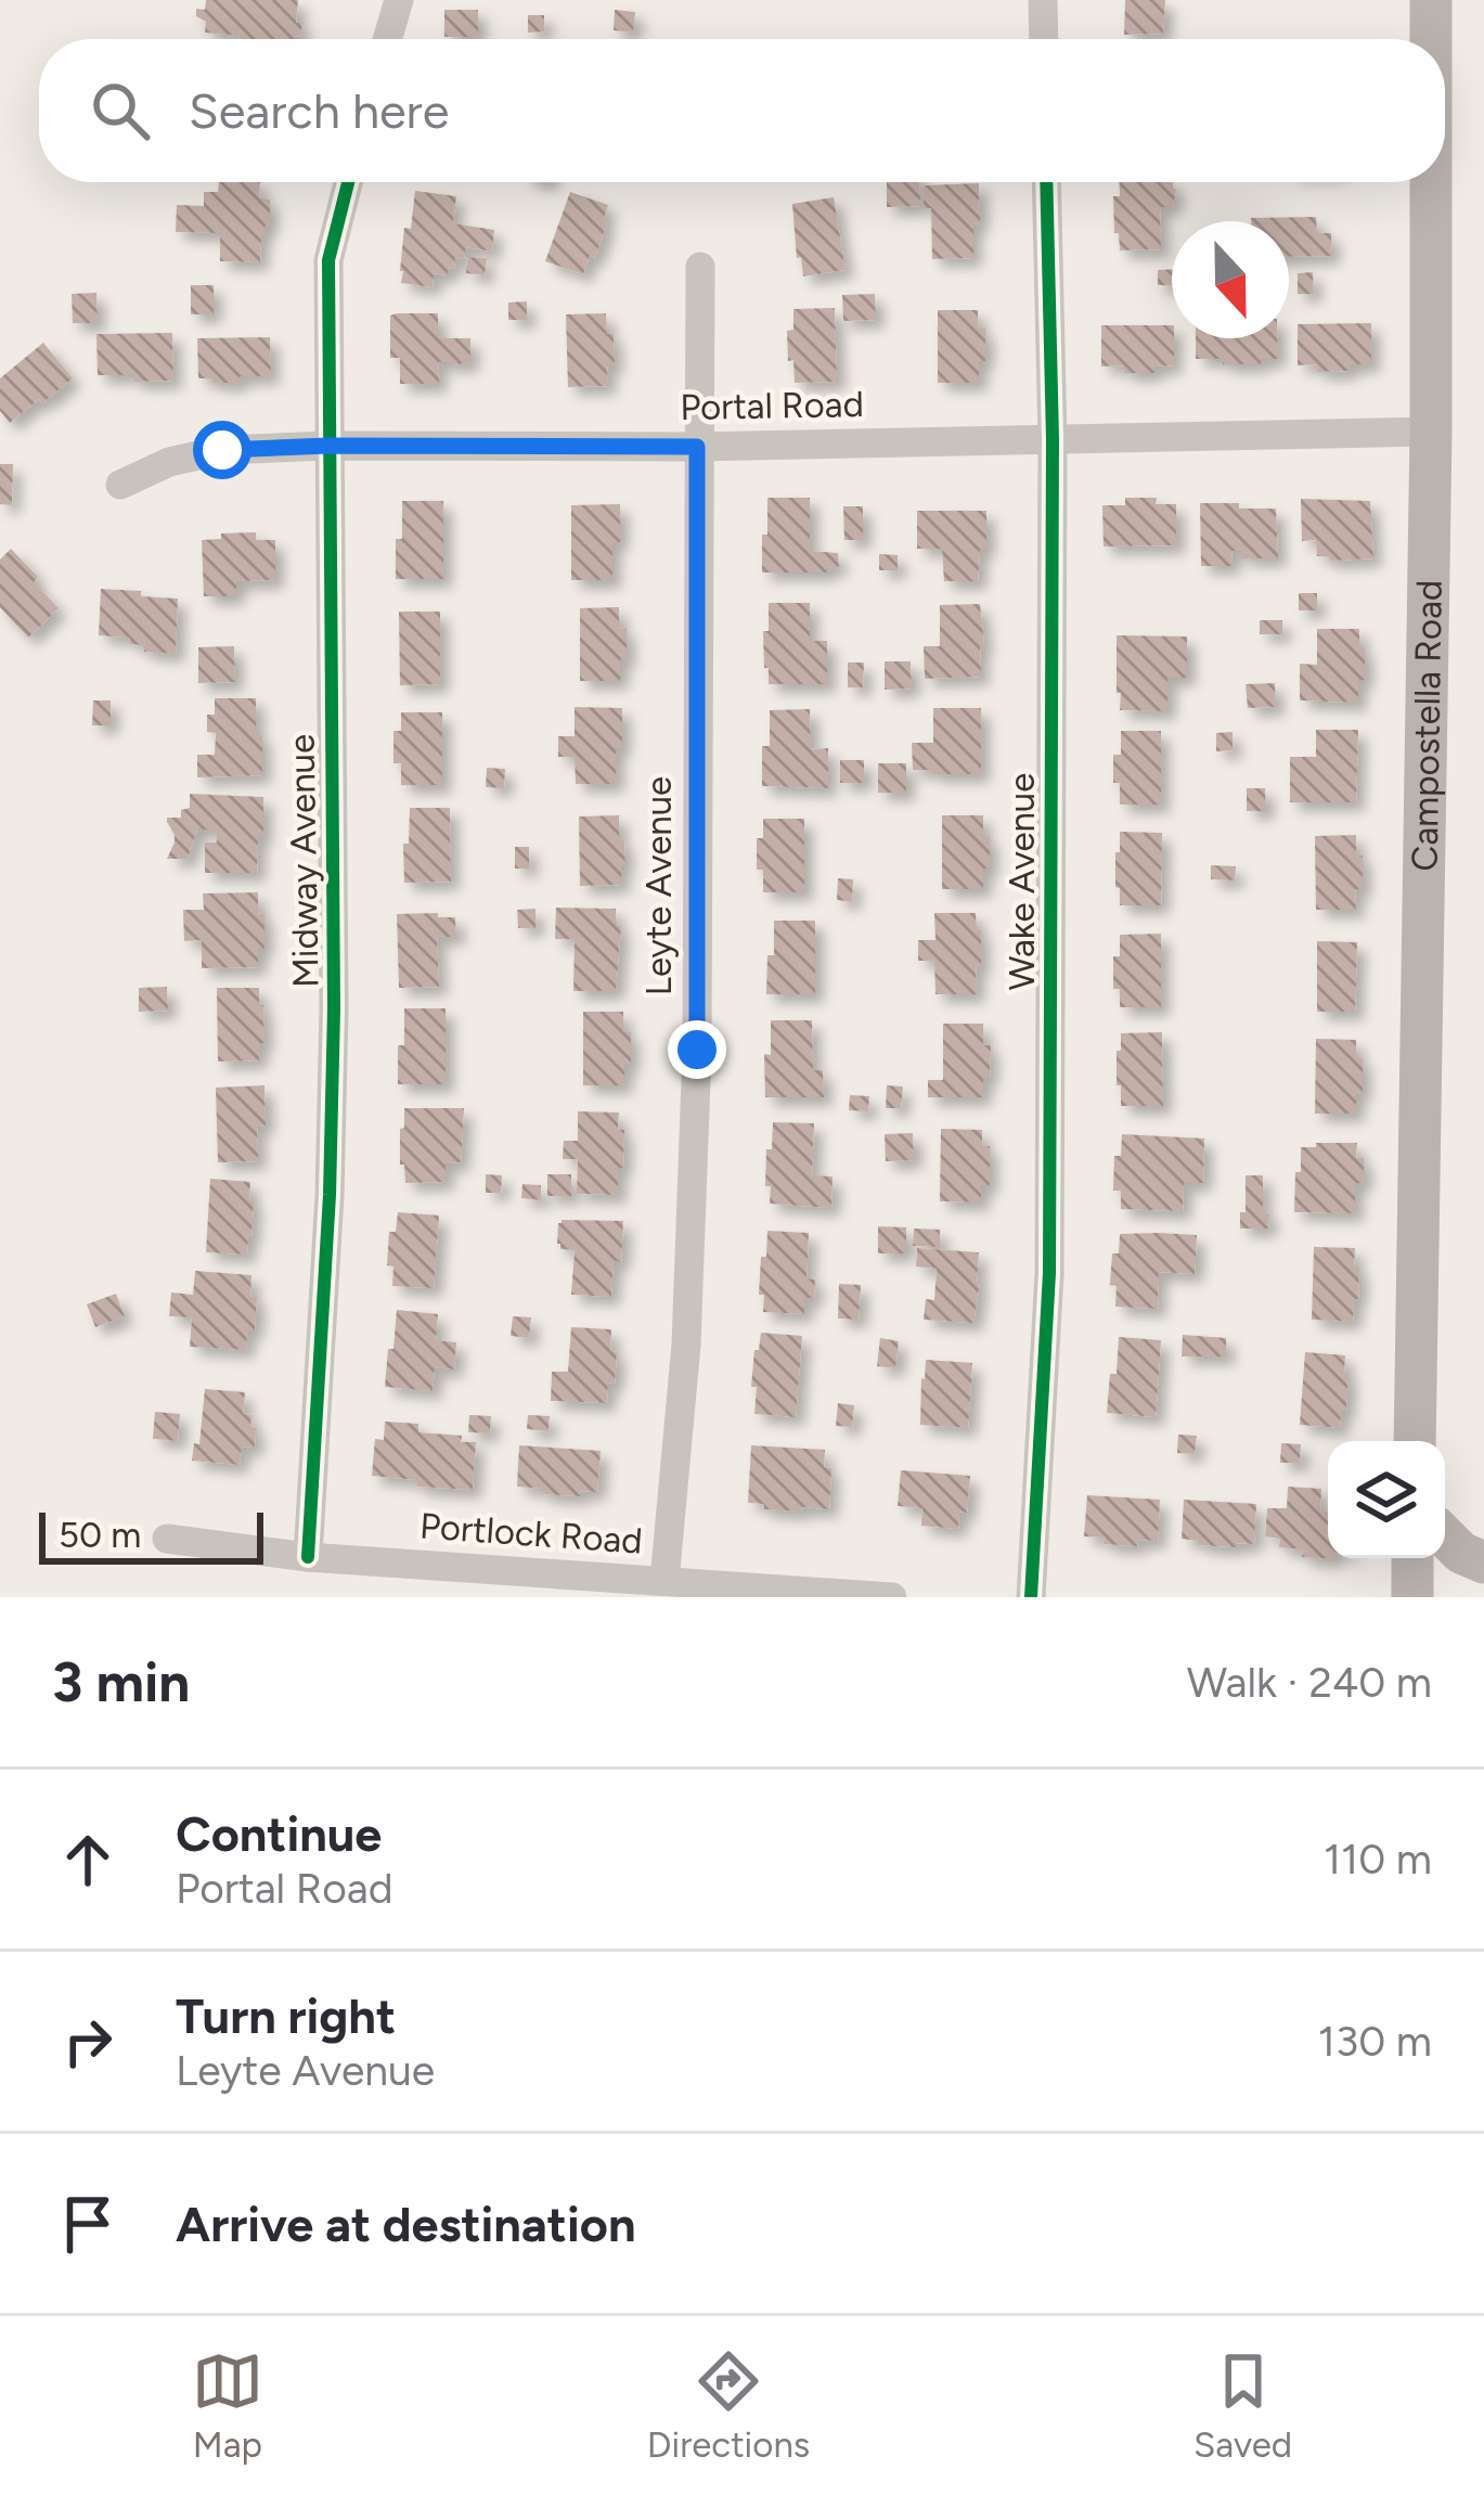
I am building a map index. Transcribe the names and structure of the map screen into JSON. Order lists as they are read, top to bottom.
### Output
{
  "streets": {
    "main road": ["Campostella Road"],
    "street": [
      "Portal Road",
      "Midway Avenue",
      "Wake Avenue",
      "Leyte Avenue",
      "Portlock Road"
    ]
  },
  "crossings": [
    ["Portal Road", "Campostella Road"],
    ["Portal Road", "Midway Avenue"],
    ["Portal Road", "Wake Avenue"],
    ["Portal Road", "Leyte Avenue"],
    ["Midway Avenue", "Portlock Road"],
    ["Leyte Avenue", "Portlock Road"]
  ],
  "scale_bar": "50 m",
  "north": "bottom",
  "page": {
    "search": "Search here",
    "scale": "50 m",
    "heading": ["3 min", "Walk · 240 m"],
    "list": [
      ["Continue", "Portal Road", "110 m"],
      ["Turn right", "Leyte Avenue", "130 m"],
      "Arrive at destination"
    ],
    "nav": ["Map", "Directions", "Saved"]
  }
}
